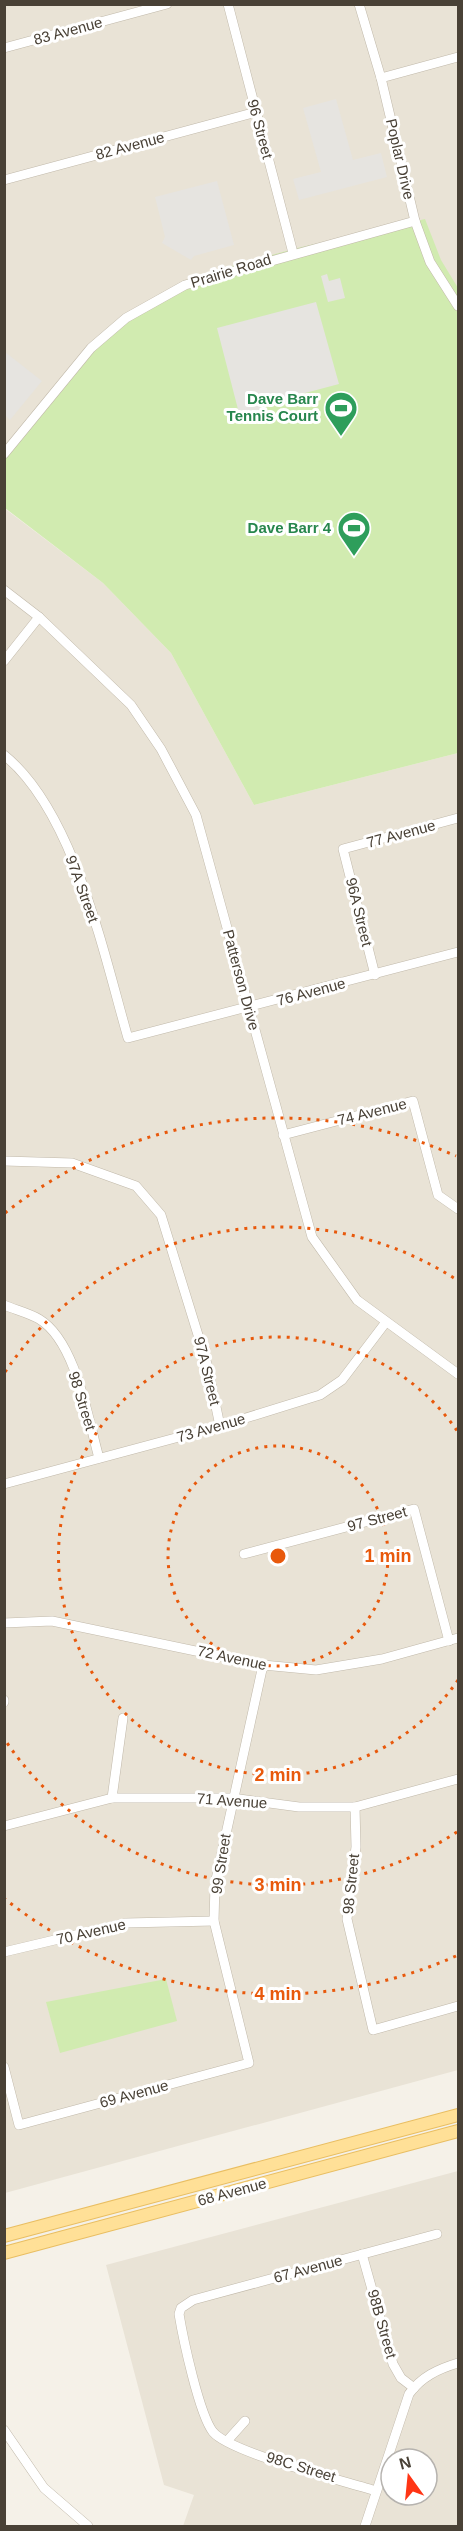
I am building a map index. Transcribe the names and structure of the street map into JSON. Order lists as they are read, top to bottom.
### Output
{
  "streets": {
    "main road": ["68 Avenue"],
    "street": [
      "83 Avenue",
      "96 Street",
      "82 Avenue",
      "Poplar Drive",
      "Prairie Road",
      "77 Avenue",
      "97A Street",
      "96A Street",
      "Patterson Drive",
      "76 Avenue",
      "74 Avenue",
      "98 Street",
      "73 Avenue",
      "97 Street",
      "72 Avenue",
      "71 Avenue",
      "99 Street",
      "70 Avenue",
      "69 Avenue",
      "67 Avenue",
      "98B Street",
      "98C Street"
    ]
  },
  "crossings": [
    ["96 Street", "82 Avenue"],
    ["96 Street", "Prairie Road"],
    ["Poplar Drive", "Prairie Road"],
    ["77 Avenue", "96A Street"],
    ["97A Street", "76 Avenue"],
    ["97A Street", "73 Avenue"],
    ["96A Street", "76 Avenue"],
    ["Patterson Drive", "76 Avenue"],
    ["Patterson Drive", "74 Avenue"],
    ["Patterson Drive", "73 Avenue"],
    ["98 Street", "73 Avenue"],
    ["98 Street", "71 Avenue"],
    ["97 Street", "72 Avenue"],
    ["72 Avenue", "99 Street"],
    ["71 Avenue", "99 Street"],
    ["99 Street", "70 Avenue"],
    ["99 Street", "69 Avenue"],
    ["67 Avenue", "98B Street"],
    ["67 Avenue", "98C Street"]
  ],
  "places": {
    "sports": ["Dave Barr Tennis Court", "Dave Barr 4"]
  },
  "north": "top",
  "rings": [
    "1 min",
    "2 min",
    "3 min",
    "4 min"
  ]
}
